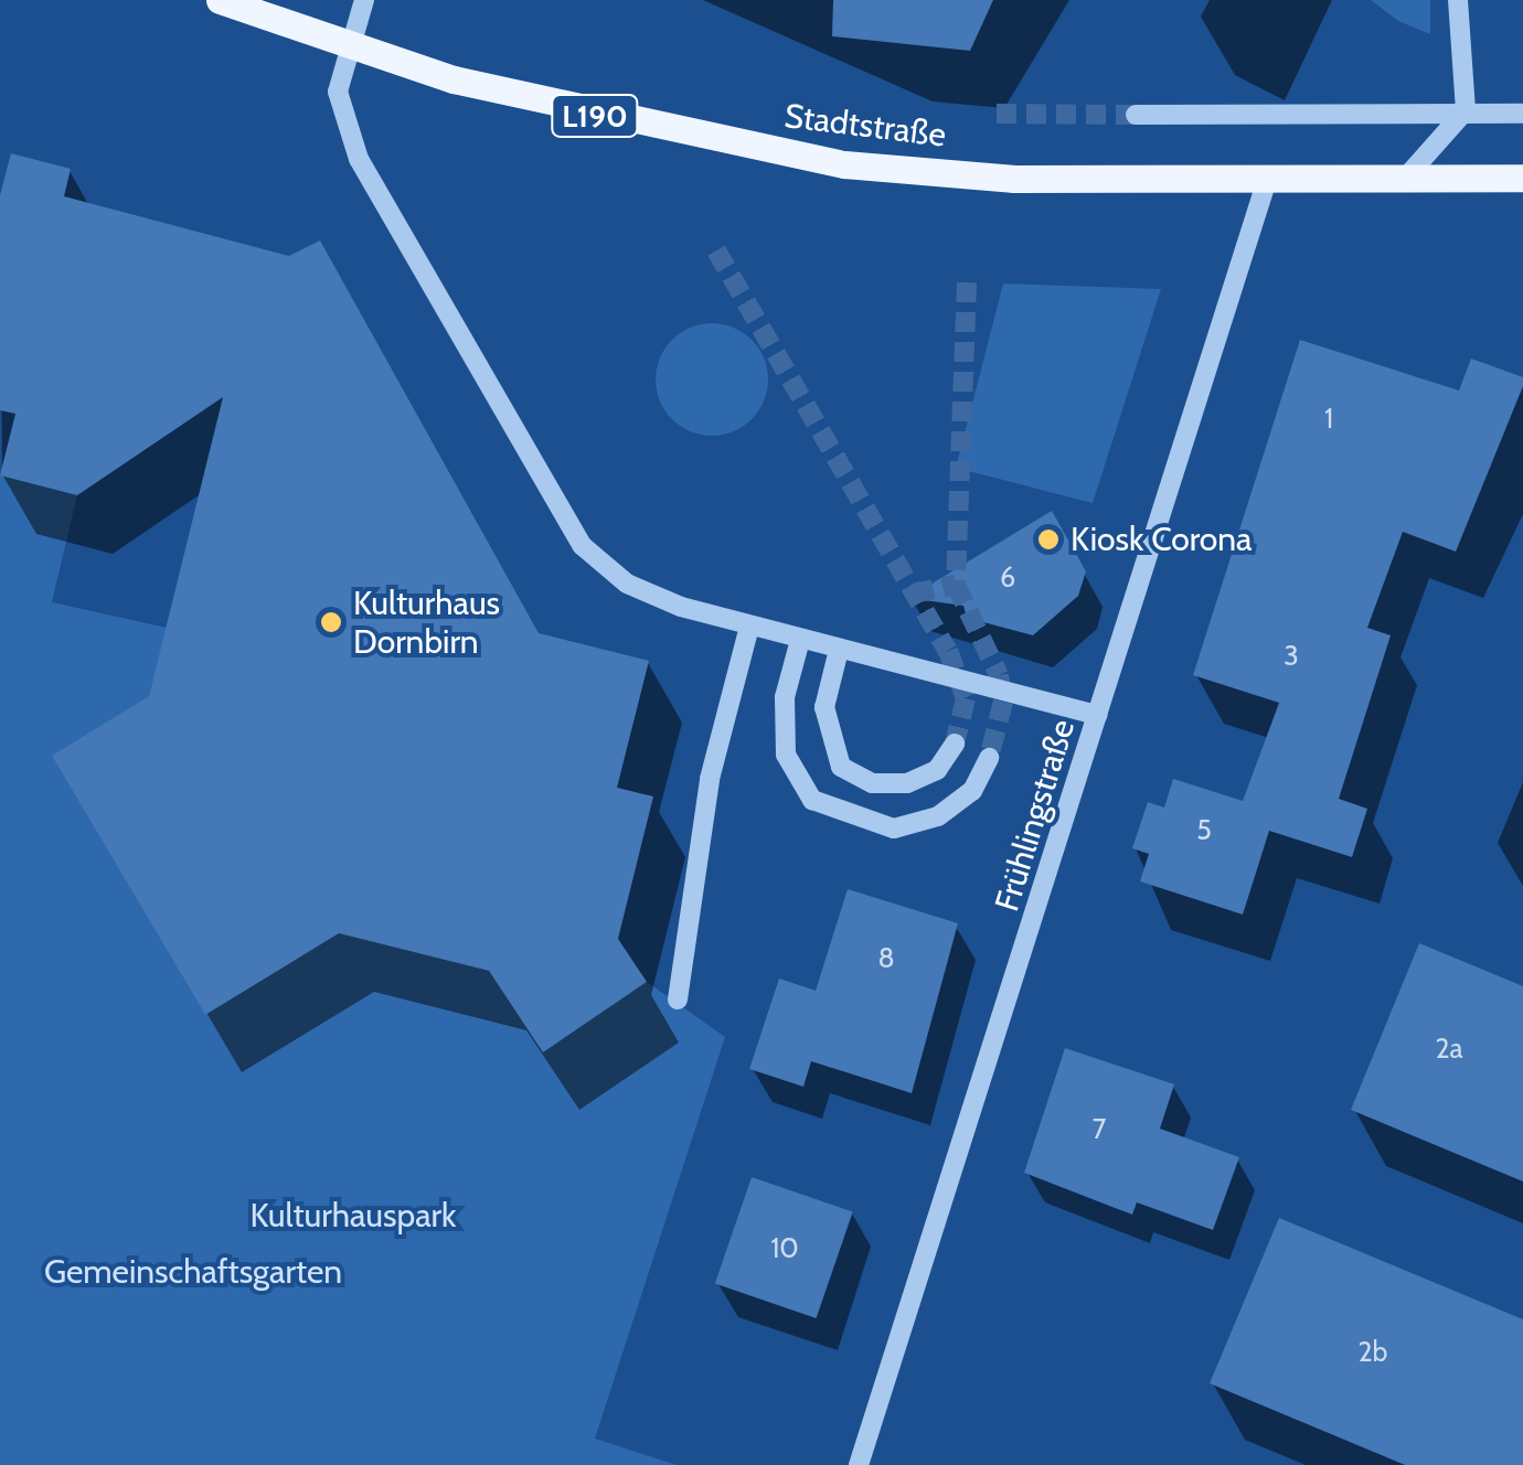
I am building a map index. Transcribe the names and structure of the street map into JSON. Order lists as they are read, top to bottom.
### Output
{
  "streets": {
    "main road": ["L190", "Stadtstraße"],
    "street": ["Frühlingstraße"]
  },
  "crossings": [
    ["Stadtstraße", "Frühlingstraße"]
  ],
  "parks": ["Kulturhauspark", "Gemeinschaftsgarten"],
  "places": ["Kiosk Corona", "Kulturhaus Dornbirn"],
  "house_numbers": [
    "1",
    "6",
    "3",
    "5",
    "8",
    "2a",
    "7",
    "10",
    "2b"
  ]
}
